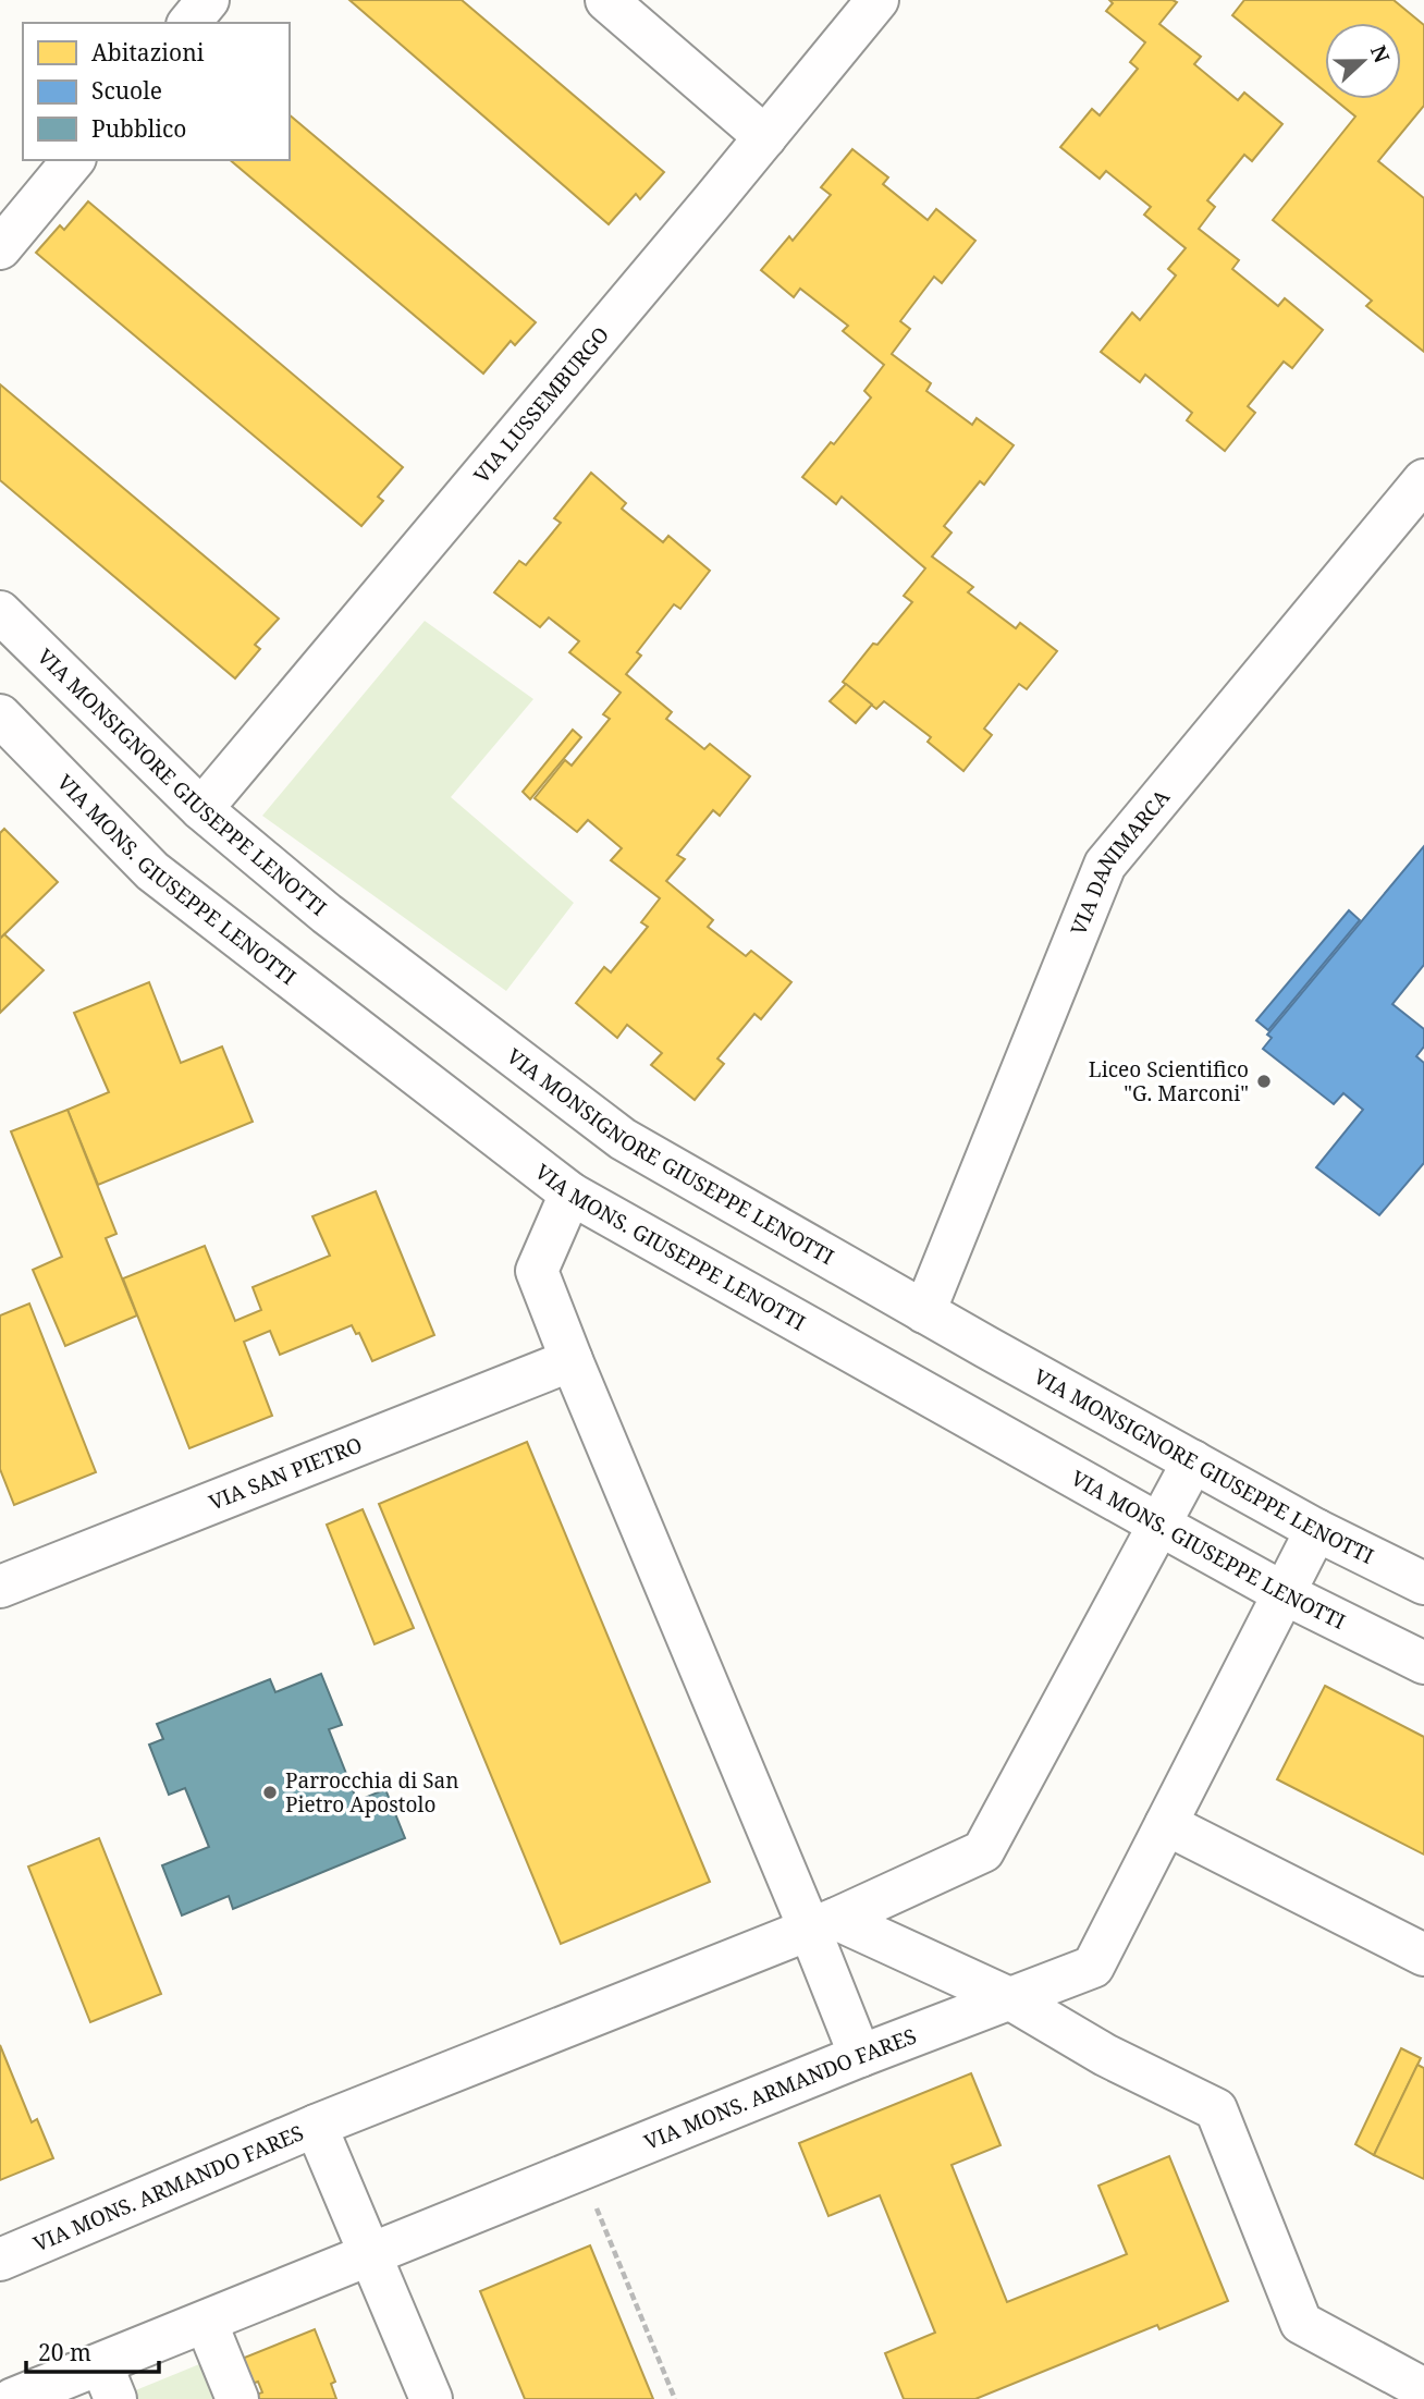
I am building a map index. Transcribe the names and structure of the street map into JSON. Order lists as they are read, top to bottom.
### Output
{
  "streets": {
    "street": [
      "VIA LUSSEMBURGO",
      "VIA MONSIGNORE GIUSEPPE LENOTTI",
      "VIA DANIMARCA",
      "VIA MONS. GIUSEPPE LENOTTI",
      "VIA SAN PIETRO",
      "VIA MONS. ARMANDO FARES"
    ]
  },
  "crossings": [
    ["VIA LUSSEMBURGO", "VIA MONSIGNORE GIUSEPPE LENOTTI"],
    ["VIA MONSIGNORE GIUSEPPE LENOTTI", "VIA DANIMARCA"],
    ["VIA MONSIGNORE GIUSEPPE LENOTTI", "VIA MONS. ARMANDO FARES"],
    ["VIA MONS. GIUSEPPE LENOTTI", "VIA MONS. ARMANDO FARES"]
  ],
  "places": ["Liceo Scientifico \"G. Marconi\"", "Parrocchia di San Pietro Apostolo"],
  "legend": ["Abitazioni", "Scuole", "Pubblico"],
  "scale_bar": "20 m",
  "north": "right"
}
